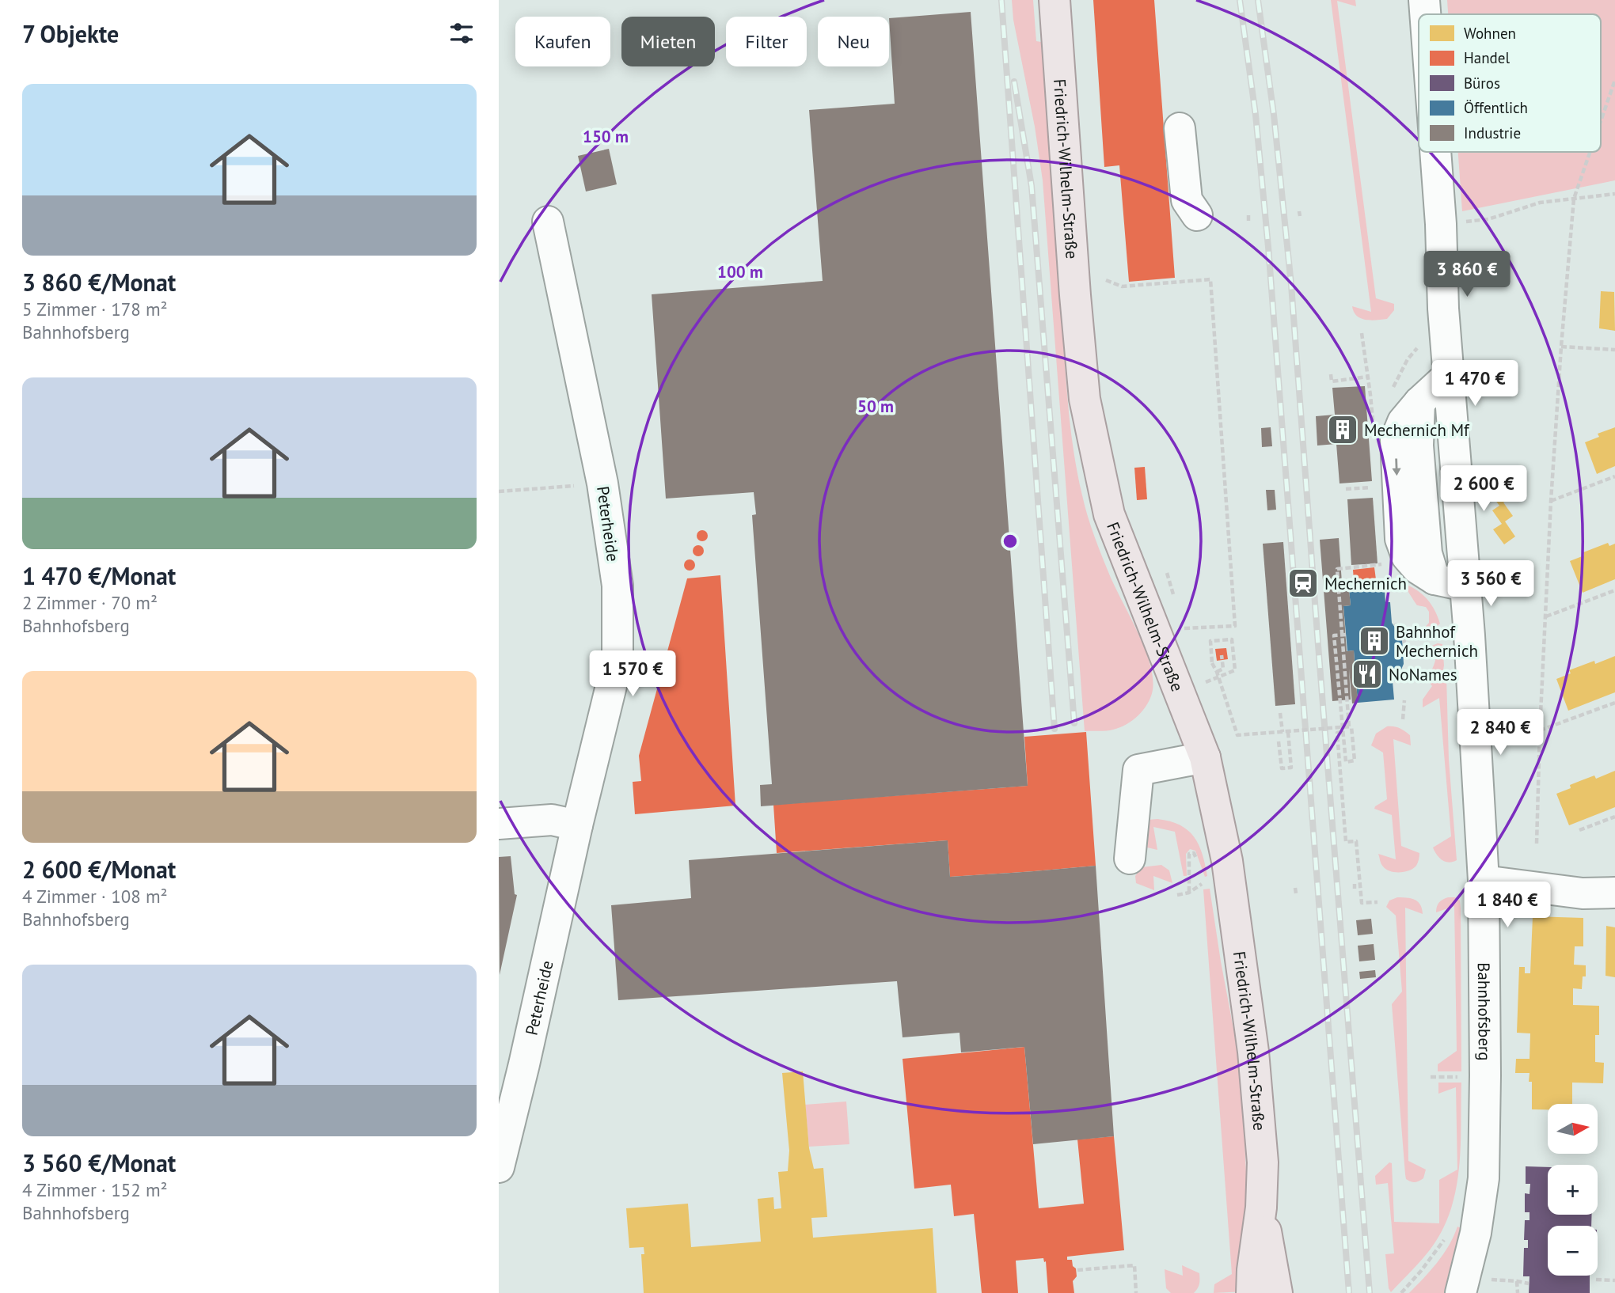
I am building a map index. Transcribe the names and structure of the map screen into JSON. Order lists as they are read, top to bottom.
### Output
{
  "streets": {
    "main road": ["Friedrich-Wilhelm-Straße"],
    "street": ["Peterheide", "Bahnhofsberg"]
  },
  "places": {
    "building": ["Mechernich Mf", "Bahnhof Mechernich"],
    "station": ["Mechernich"],
    "restaurant": ["NoNames"]
  },
  "legend": [
    "Wohnen",
    "Handel",
    "Büros",
    "Öffentlich",
    "Industrie"
  ],
  "north": "right",
  "page": {
    "heading": "7 Objekte",
    "chip": [
      "Kaufen",
      "Mieten",
      "Filter",
      "Neu"
    ],
    "list": [
      {
        "name": "3 860 €/Monat",
        "note": "5 Zimmer · 178 m² · Bahnhofsberg"
      },
      {
        "name": "1 470 €/Monat",
        "note": "2 Zimmer · 70 m² · Bahnhofsberg"
      },
      {
        "name": "2 600 €/Monat",
        "note": "4 Zimmer · 108 m² · Bahnhofsberg"
      },
      {
        "name": "3 560 €/Monat",
        "note": "4 Zimmer · 152 m² · Bahnhofsberg"
      }
    ],
    "price": [
      "3 860 €",
      "1 470 €",
      "2 600 €",
      "3 560 €",
      "1 570 €",
      "2 840 €",
      "1 840 €"
    ],
    "map_buttons": ["+", "−"]
  },
  "rings": ["150 m", "100 m", "50 m"]
}
